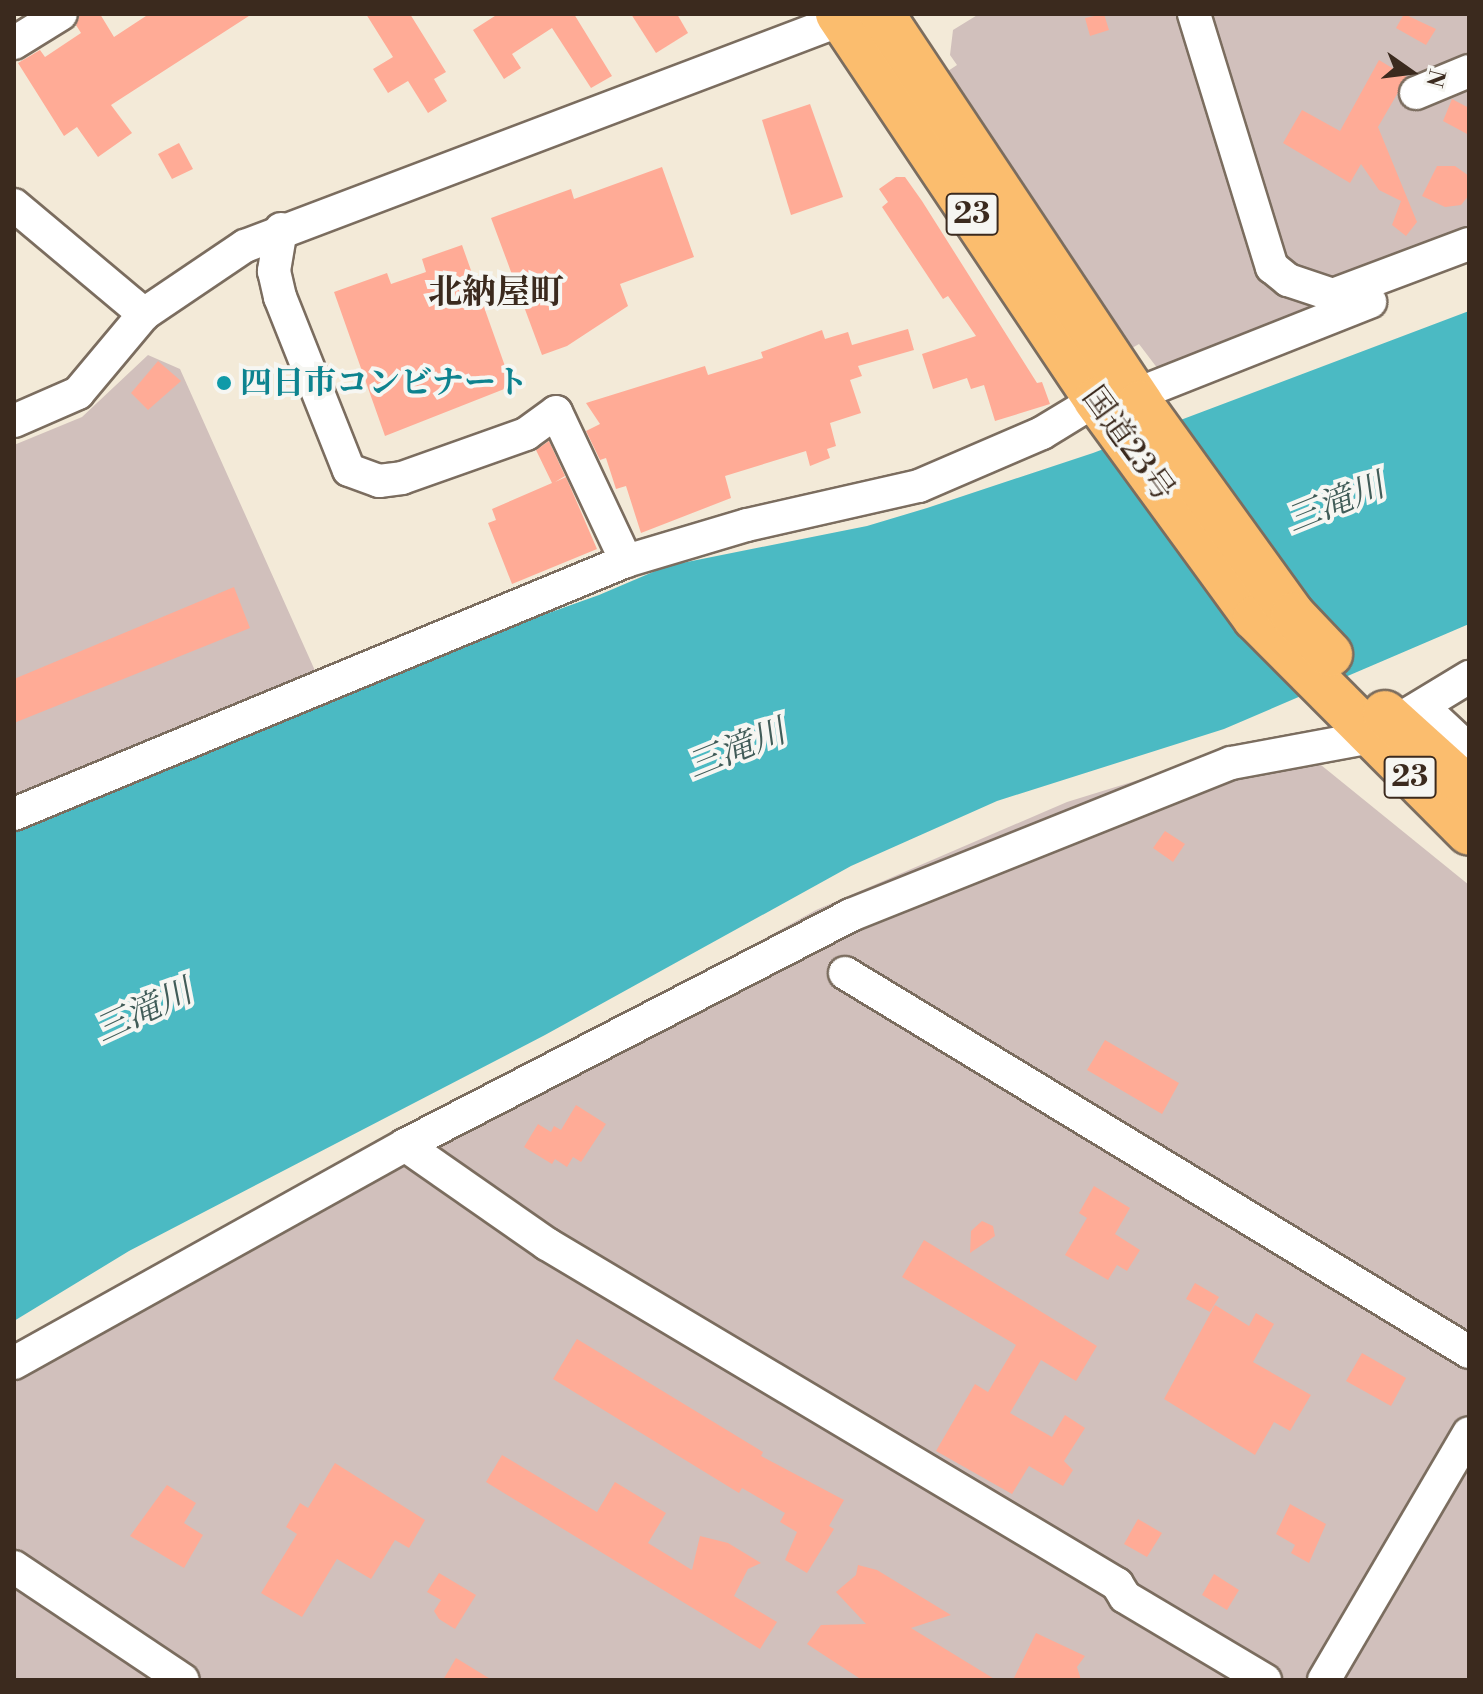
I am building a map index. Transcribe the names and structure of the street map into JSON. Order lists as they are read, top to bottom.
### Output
{
  "streets": {
    "highway": ["23", "国道23号"]
  },
  "districts": ["北納屋町"],
  "water": ["三滝川"],
  "places": ["四日市コンビナート"],
  "north": "right"
}
